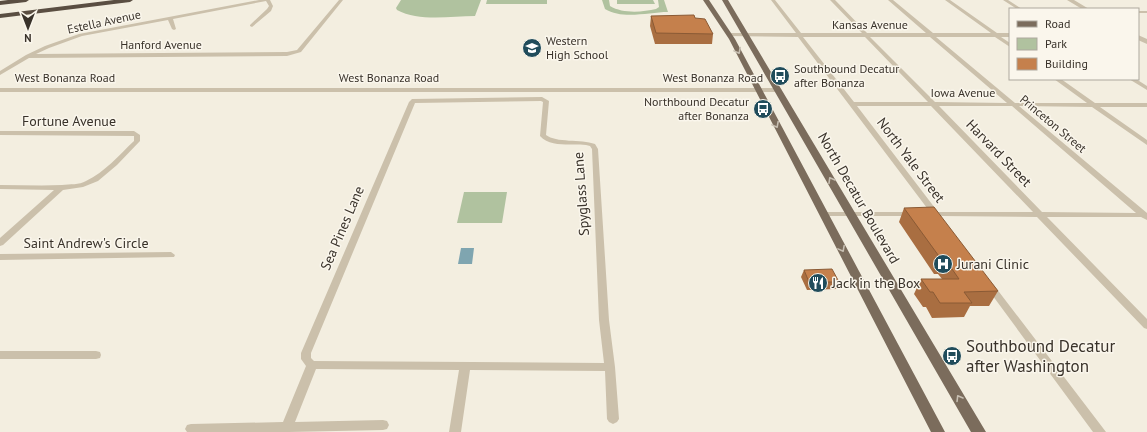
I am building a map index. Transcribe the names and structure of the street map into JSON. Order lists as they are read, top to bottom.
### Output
{
  "streets": {
    "main road": ["North Decatur Boulevard"],
    "street": [
      "Estella Avenue",
      "Kansas Avenue",
      "Hanford Avenue",
      "West Bonanza Road",
      "Iowa Avenue",
      "Fortune Avenue",
      "Princeton Street",
      "Harvard Street",
      "North Yale Street",
      "Spyglass Lane",
      "Sea Pines Lane",
      "Saint Andrew's Circle"
    ]
  },
  "crossings": [
    ["Estella Avenue", "Hanford Avenue"],
    ["Kansas Avenue", "Princeton Street"],
    ["Kansas Avenue", "Harvard Street"],
    ["Kansas Avenue", "North Yale Street"],
    ["Kansas Avenue", "North Decatur Boulevard"],
    ["West Bonanza Road", "North Decatur Boulevard"],
    ["Iowa Avenue", "Princeton Street"],
    ["Iowa Avenue", "Harvard Street"],
    ["Iowa Avenue", "North Yale Street"],
    ["Spyglass Lane", "Sea Pines Lane"]
  ],
  "places": {
    "school or university": ["Western High School"],
    "bus stop": ["Southbound Decatur after Bonanza", "Northbound Decatur after Bonanza", "Southbound Decatur after Washington"],
    "hospital": ["Jurani Clinic"],
    "restaurant": ["Jack in the Box"]
  },
  "legend": ["Road", "Park", "Building"],
  "north": "bottom"
}
